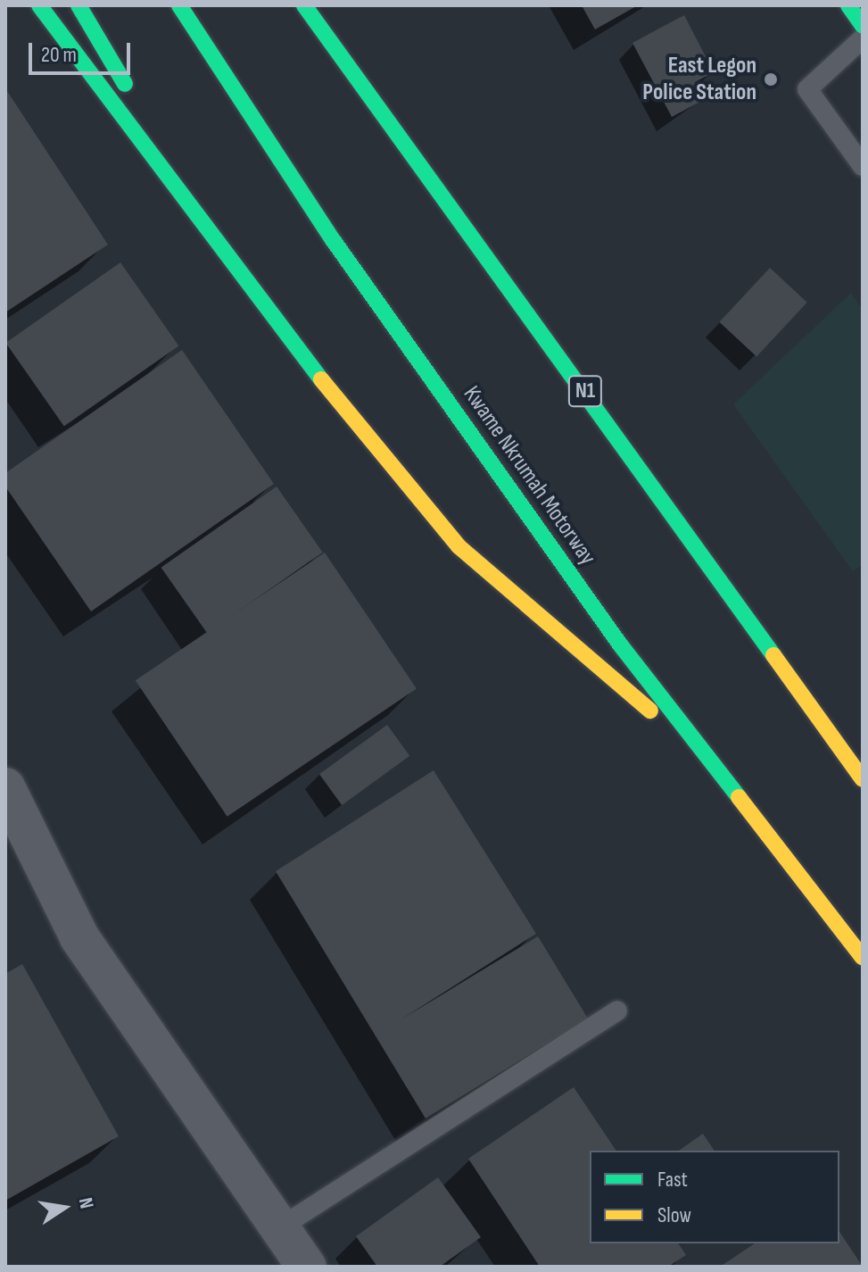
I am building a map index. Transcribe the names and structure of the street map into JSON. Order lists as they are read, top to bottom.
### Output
{
  "streets": {
    "main road": ["N1", "Kwame Nkrumah Motorway"]
  },
  "places": ["East Legon Police Station"],
  "legend": ["Fast", "Slow"],
  "scale_bar": "20 m",
  "north": "right"
}
